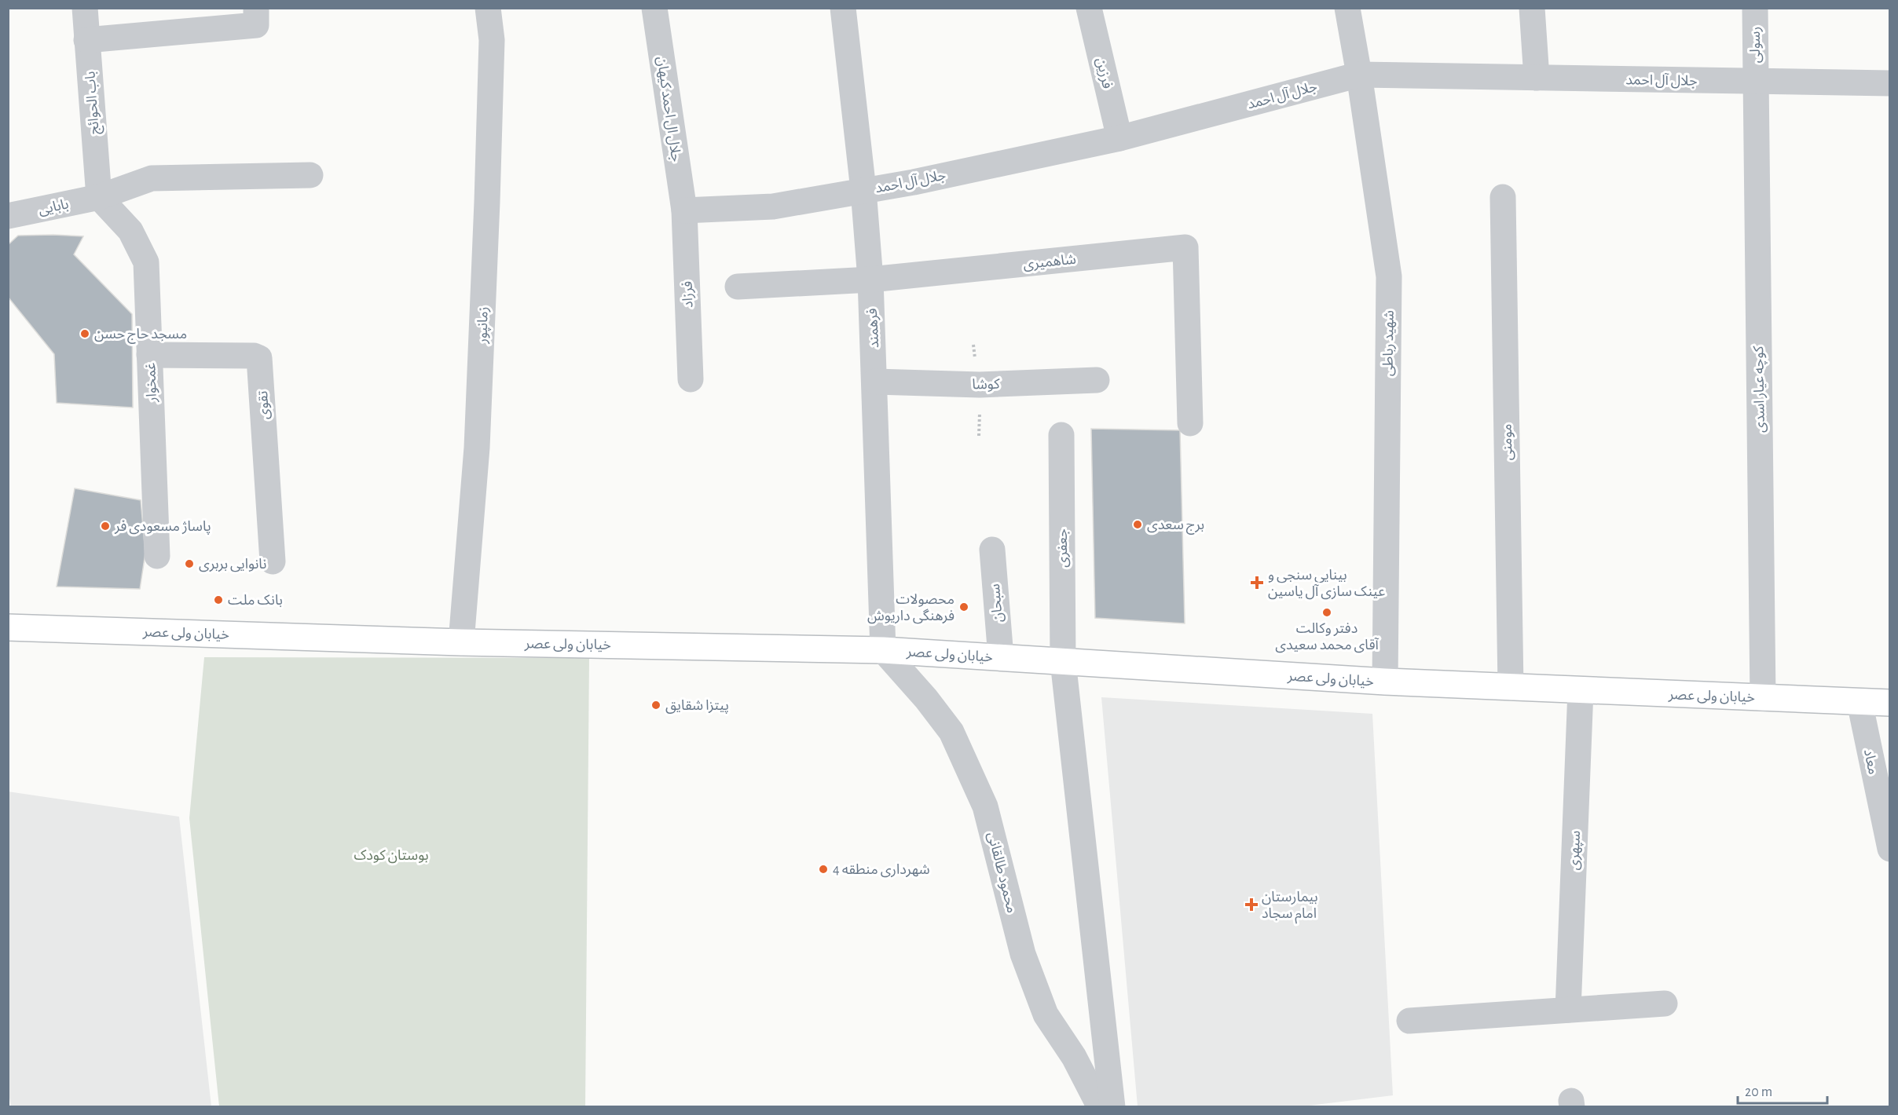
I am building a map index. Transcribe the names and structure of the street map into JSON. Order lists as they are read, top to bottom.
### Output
{
  "streets": {
    "main road": ["خیابان ولی عصر"],
    "street": [
      "رسولی",
      "فرزین",
      "جلال آل احمد",
      "باب الحوائج",
      "جلال ال احمد کیهان",
      "بابایی",
      "شاهمیری",
      "فرزاد",
      "زمانپور",
      "فرهمند",
      "شهید رباطی",
      "غمخوار",
      "کوشا",
      "کوچه عیار اسدی",
      "تقوی",
      "مومنی",
      "جعفری",
      "سبحان",
      "معاد",
      "سپهری",
      "محمود طالقانی"
    ]
  },
  "crossings": [
    ["رسولی", "جلال آل احمد"],
    ["رسولی", "کوچه عیار اسدی"],
    ["فرزین", "جلال آل احمد"],
    ["جلال آل احمد", "جلال ال احمد کیهان"],
    ["جلال آل احمد", "فرزاد"],
    ["جلال آل احمد", "فرهمند"],
    ["جلال آل احمد", "شهید رباطی"],
    ["جلال آل احمد", "کوچه عیار اسدی"],
    ["باب الحوائج", "بابایی"],
    ["باب الحوائج", "غمخوار"],
    ["جلال ال احمد کیهان", "فرزاد"],
    ["بابایی", "غمخوار"],
    ["شاهمیری", "فرهمند"],
    ["زمانپور", "خیابان ولی عصر"],
    ["فرهمند", "کوشا"],
    ["فرهمند", "خیابان ولی عصر"],
    ["فرهمند", "محمود طالقانی"],
    ["شهید رباطی", "خیابان ولی عصر"],
    ["غمخوار", "تقوی"],
    ["کوچه عیار اسدی", "خیابان ولی عصر"],
    ["مومنی", "خیابان ولی عصر"],
    ["جعفری", "خیابان ولی عصر"],
    ["سبحان", "خیابان ولی عصر"],
    ["خیابان ولی عصر", "معاد"],
    ["خیابان ولی عصر", "سپهری"],
    ["خیابان ولی عصر", "محمود طالقانی"]
  ],
  "parks": ["بوستان کودک"],
  "places": {
    "other": [
      "مسجد حاج حسن",
      "برج سعدی",
      "پاساژ مسعودی فر",
      "نانوایی بربری",
      "بانک ملت",
      "محصولات فرهنگی داریوش",
      "دفتر وکالت آقای محمد سعیدی",
      "پیتزا شقایق",
      "شهرداری منطقه 4"
    ],
    "health": ["بینایی سنجی و عینک سازی آل یاسین", "بیمارستان امام سجاد"]
  },
  "scale_bar": "20 m"
}
